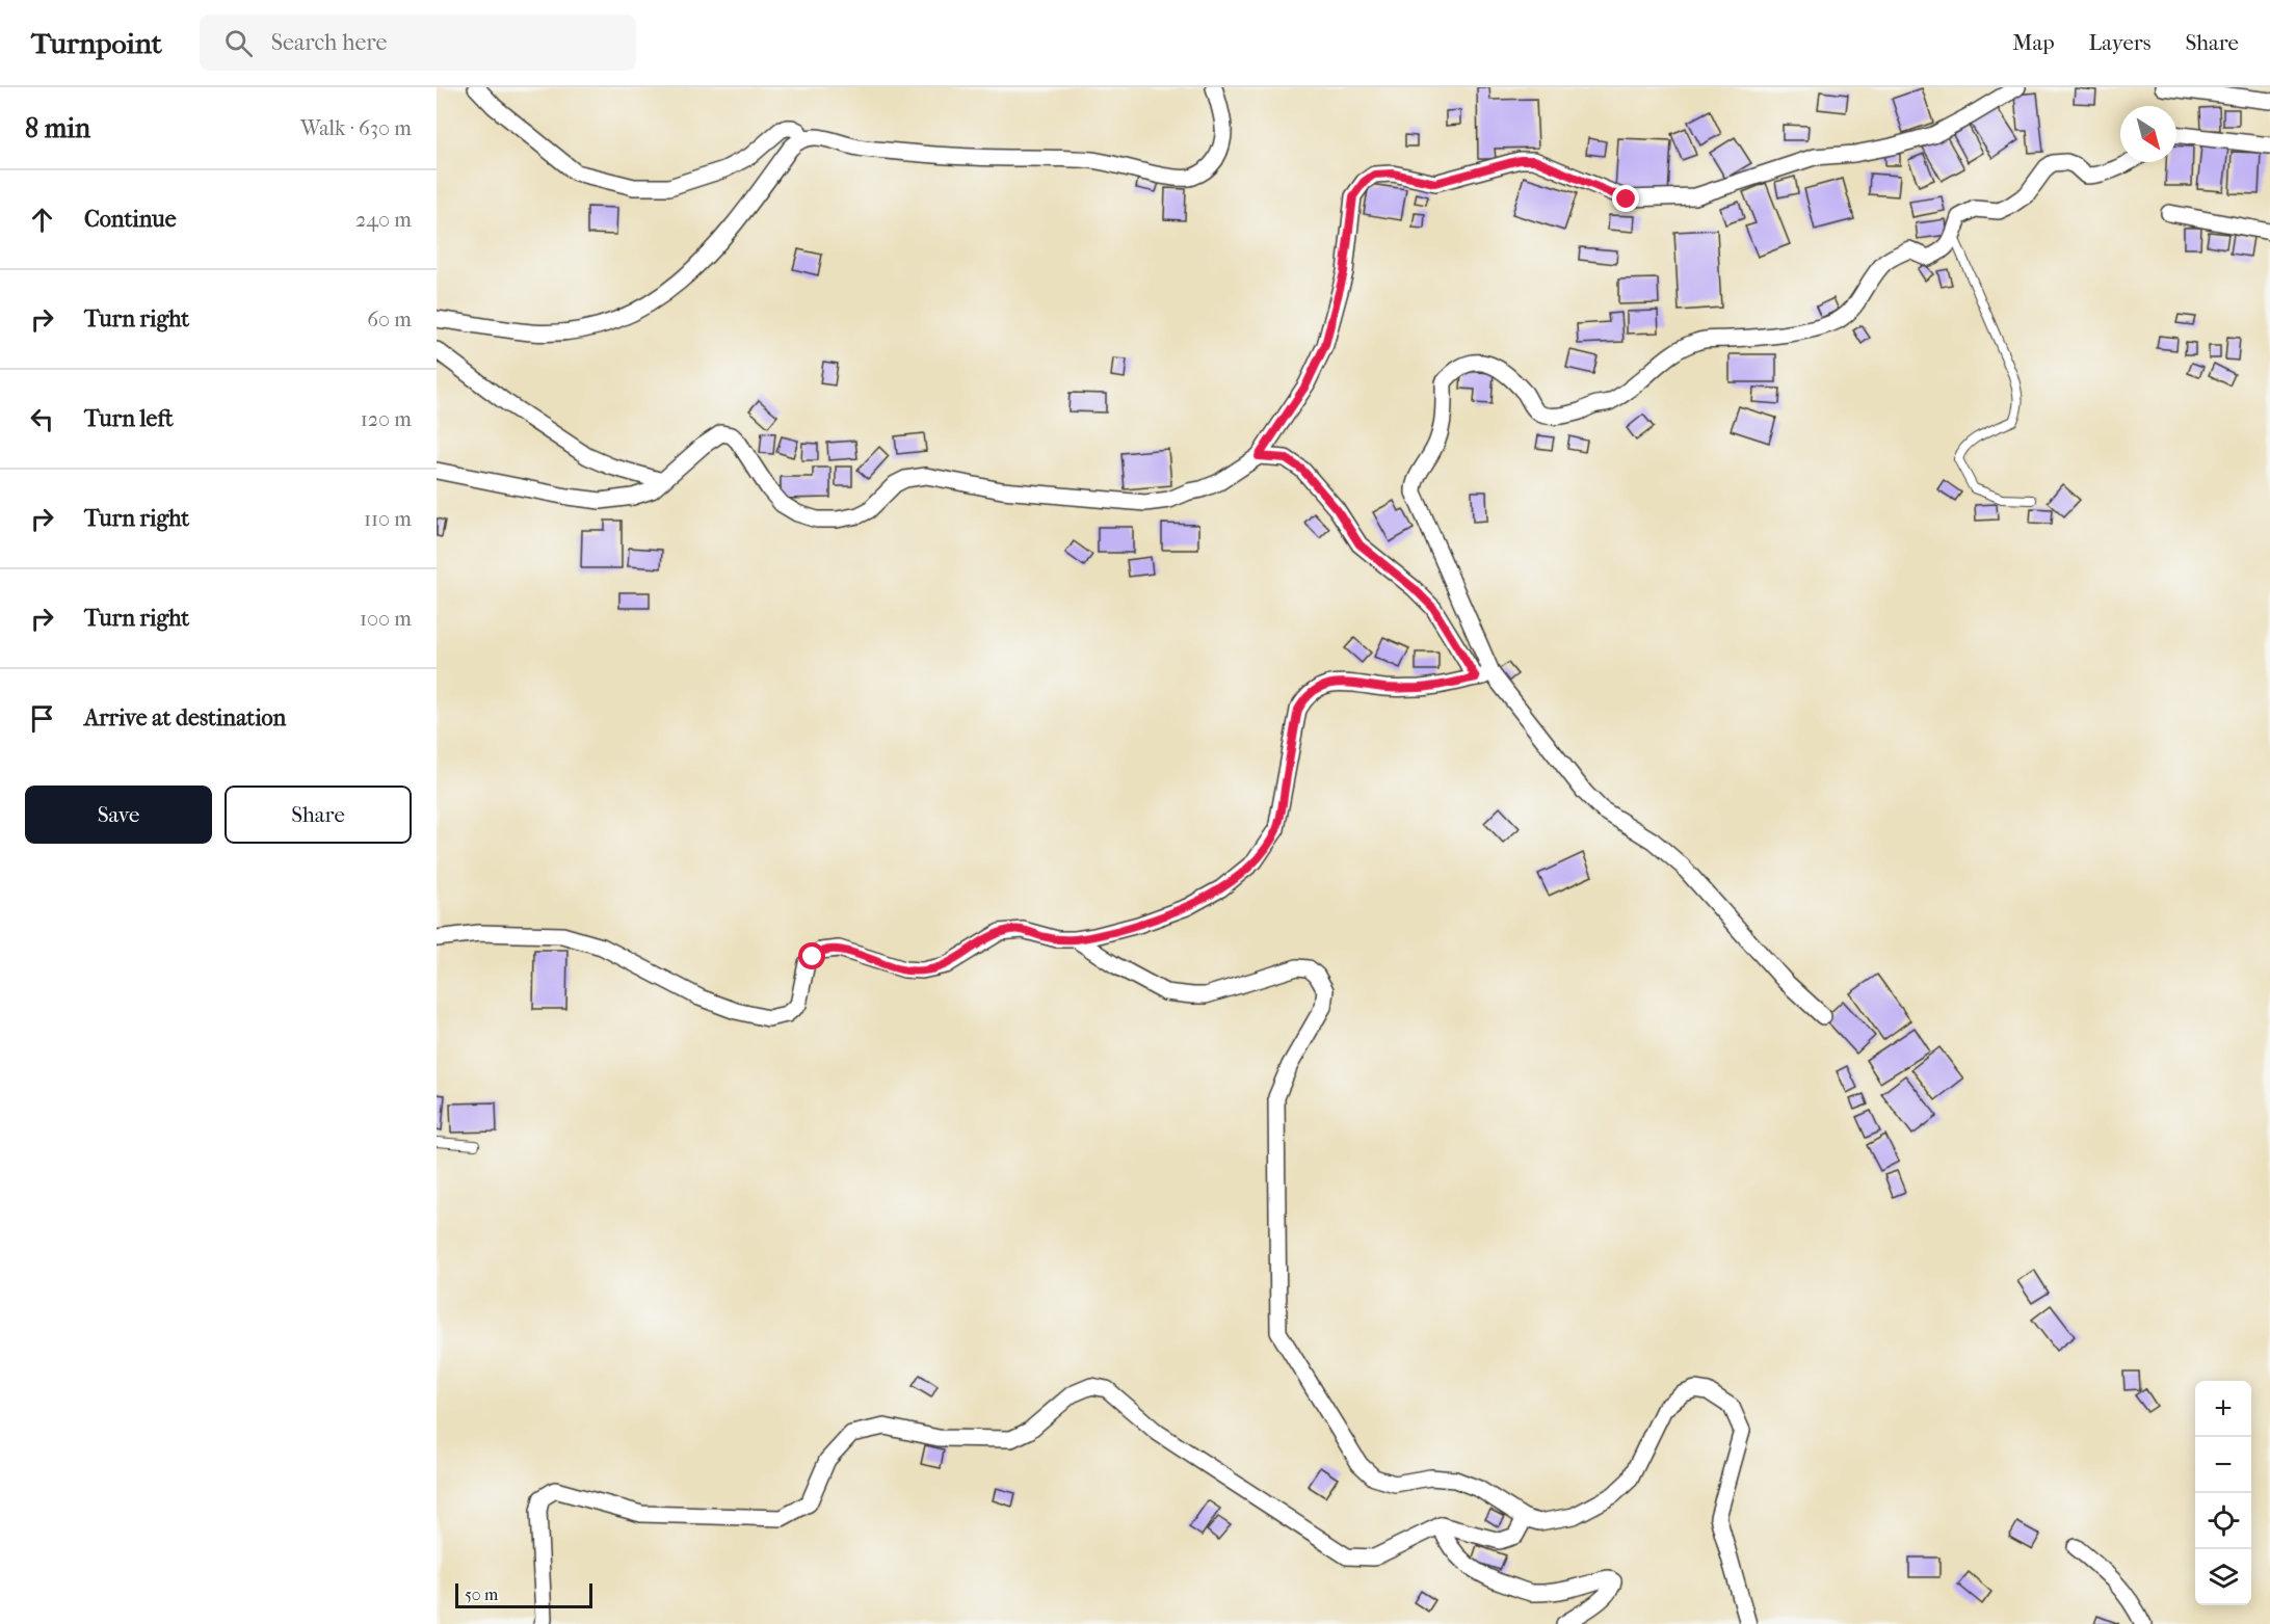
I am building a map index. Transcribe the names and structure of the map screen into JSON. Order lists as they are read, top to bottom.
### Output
{
  "scale_bar": "50 m",
  "north": "bottom right",
  "page": {
    "header": "Turnpoint",
    "search": "Search here",
    "nav": ["Map", "Layers", "Share"],
    "heading": ["8 min", "Walk · 630 m"],
    "list": [
      ["Continue", "240 m"],
      ["Turn right", "60 m"],
      ["Turn left", "120 m"],
      ["Turn right", "110 m"],
      ["Turn right", "100 m"],
      "Arrive at destination"
    ],
    "buttons": ["Save", "Share"],
    "map_buttons": ["+", "−"],
    "scale": "50 m"
  }
}
